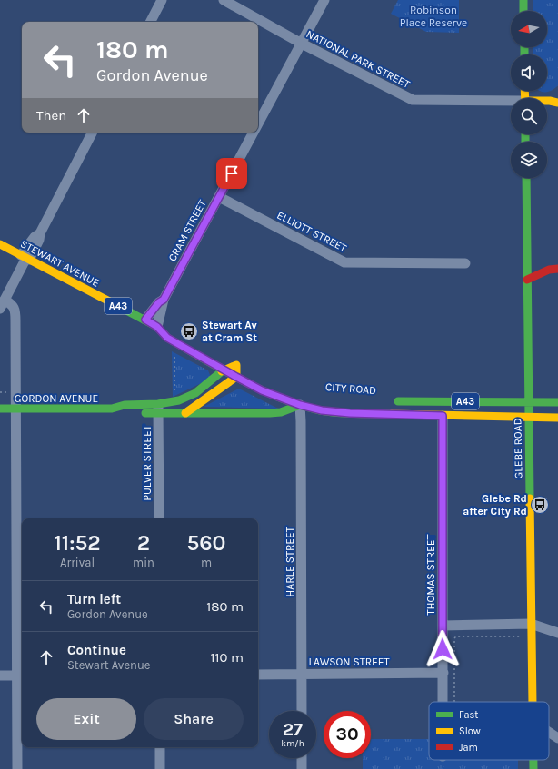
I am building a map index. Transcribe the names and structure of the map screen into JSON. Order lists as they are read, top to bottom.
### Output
{
  "streets": {
    "main road": [
      "NATIONAL PARK STREET",
      "STEWART AVENUE",
      "A43",
      "CITY ROAD",
      "GORDON AVENUE",
      "GLEBE ROAD"
    ],
    "street": [
      "CRAM STREET",
      "ELLIOTT STREET",
      "PULVER STREET",
      "HARLE STREET",
      "THOMAS STREET",
      "LAWSON STREET"
    ]
  },
  "crossings": [
    ["NATIONAL PARK STREET", "CRAM STREET"],
    ["CRAM STREET", "ELLIOTT STREET"],
    ["CRAM STREET", "STEWART AVENUE"],
    ["CRAM STREET", "A43"],
    ["STEWART AVENUE", "A43"],
    ["STEWART AVENUE", "GORDON AVENUE"],
    ["STEWART AVENUE", "HARLE STREET"],
    ["A43", "GORDON AVENUE"],
    ["A43", "GLEBE ROAD"],
    ["A43", "HARLE STREET"],
    ["A43", "THOMAS STREET"],
    ["CITY ROAD", "GLEBE ROAD"],
    ["GORDON AVENUE", "PULVER STREET"],
    ["GORDON AVENUE", "HARLE STREET"],
    ["HARLE STREET", "LAWSON STREET"],
    ["THOMAS STREET", "LAWSON STREET"]
  ],
  "parks": ["Robinson Place Reserve"],
  "places": {
    "bus stop": ["Stewart Av at Cram St", "Glebe Rd after City Rd"]
  },
  "legend": ["Fast", "Slow", "Jam"],
  "north": "left",
  "page": {
    "turn": ["180 m", "Gordon Avenue"],
    "then": "Then",
    "eta": [
      "11:52",
      "Arrival",
      "2",
      "min",
      "560",
      "m"
    ],
    "list": [
      {
        "name": "Turn left",
        "note": "Gordon Avenue",
        "value": "180 m"
      },
      {
        "name": "Continue",
        "note": "Stewart Avenue",
        "value": "110 m"
      }
    ],
    "buttons": ["Exit", "Share"],
    "speed": "27 km/h",
    "limit": "30"
  }
}
